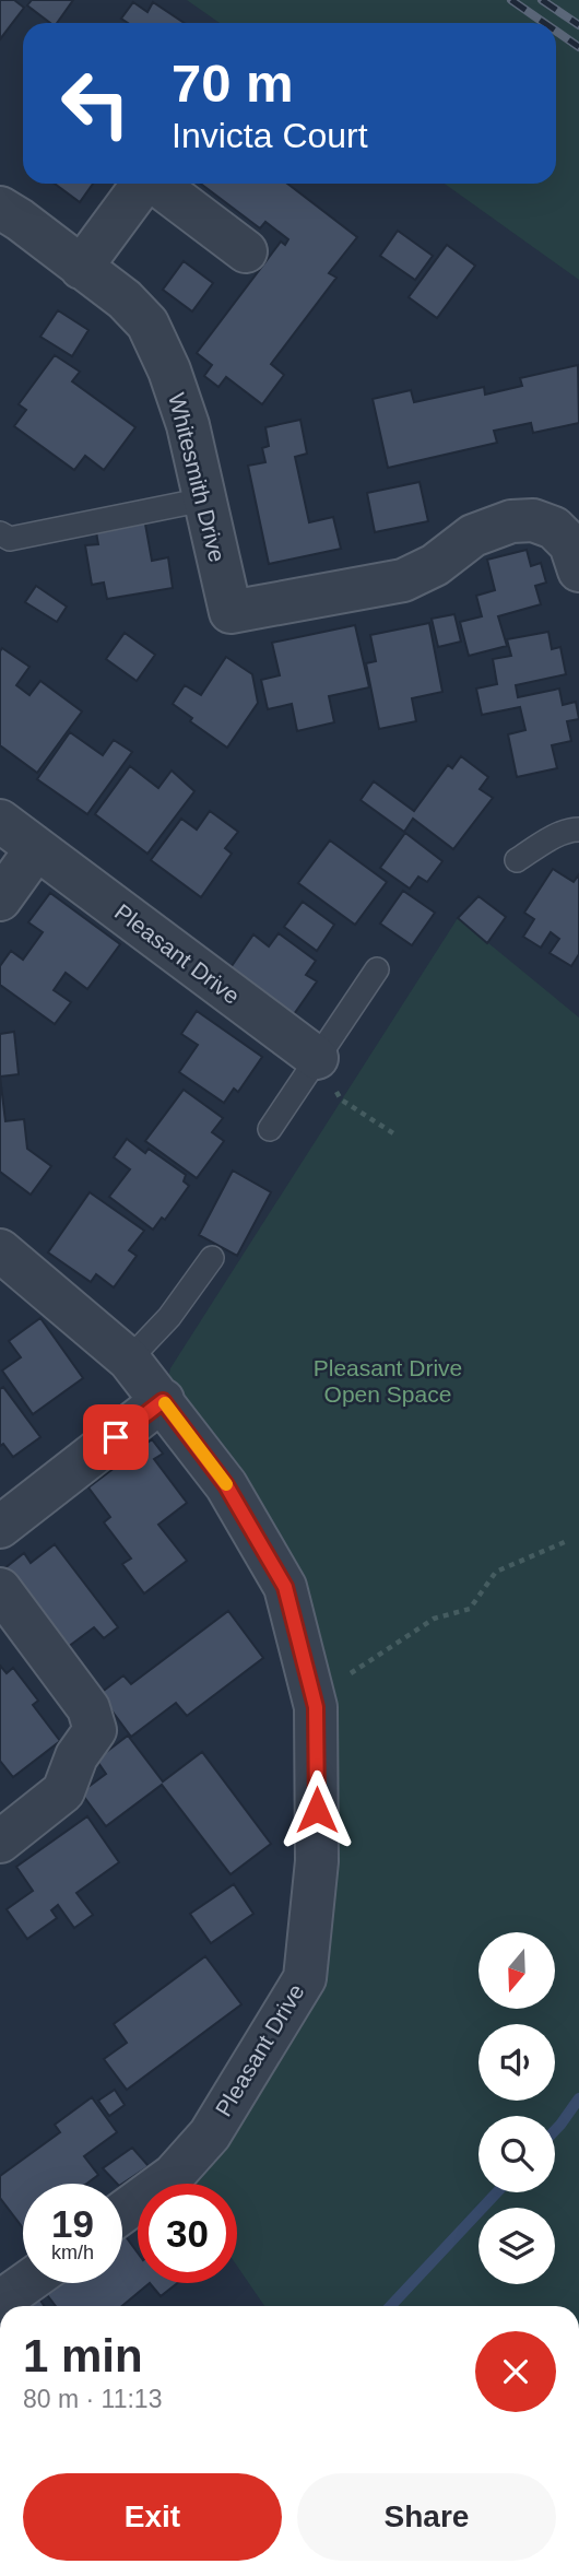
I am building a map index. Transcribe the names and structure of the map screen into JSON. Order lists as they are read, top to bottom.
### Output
{
  "streets": {
    "street": ["Whitesmith Drive", "Pleasant Drive"]
  },
  "parks": ["Pleasant Drive Open Space"],
  "north": "bottom",
  "page": {
    "turn": ["70 m", "Invicta Court"],
    "speed": "19 km/h",
    "limit": "30",
    "heading": ["1 min", "80 m · 11:13"],
    "buttons": ["Exit", "Share"]
  }
}
